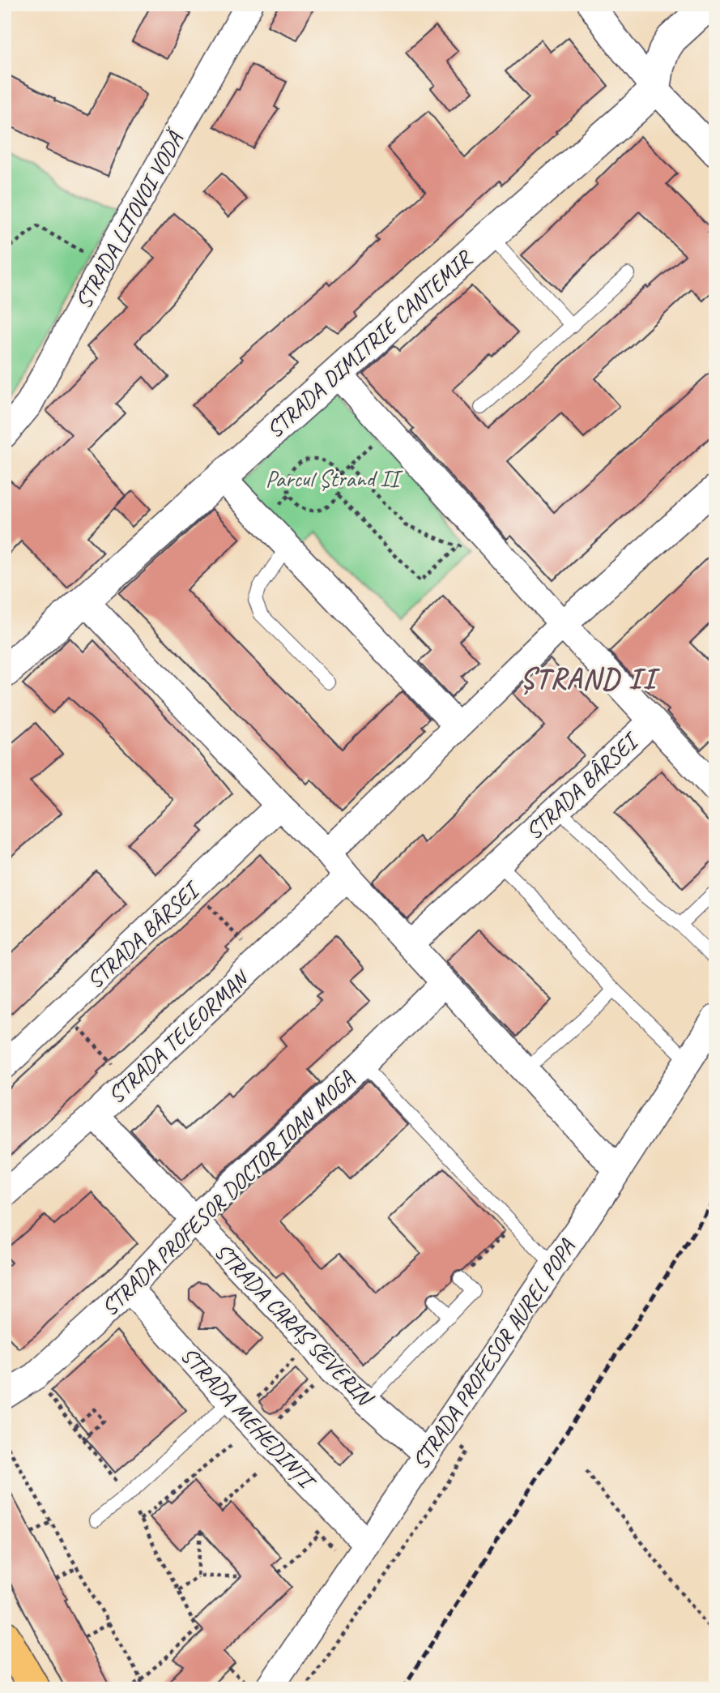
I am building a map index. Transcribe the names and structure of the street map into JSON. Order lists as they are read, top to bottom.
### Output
{
  "streets": {
    "street": [
      "STRADA LITOVOI VODĂ",
      "STRADA DIMITRIE CANTEMIR",
      "STRADA BÂRSEI",
      "STRADA TELEORMAN",
      "STRADA PROFESOR DOCTOR IOAN MOGA",
      "STRADA CARAȘ SEVERIN",
      "STRADA PROFESOR AUREL POPA",
      "STRADA MEHEDINȚI"
    ]
  },
  "crossings": [
    ["STRADA TELEORMAN", "STRADA CARAȘ SEVERIN"],
    ["STRADA PROFESOR DOCTOR IOAN MOGA", "STRADA CARAȘ SEVERIN"],
    ["STRADA PROFESOR DOCTOR IOAN MOGA", "STRADA MEHEDINȚI"],
    ["STRADA CARAȘ SEVERIN", "STRADA PROFESOR AUREL POPA"],
    ["STRADA PROFESOR AUREL POPA", "STRADA MEHEDINȚI"]
  ],
  "districts": ["ȘTRAND II"],
  "parks": ["Parcul Ștrand II"]
}
